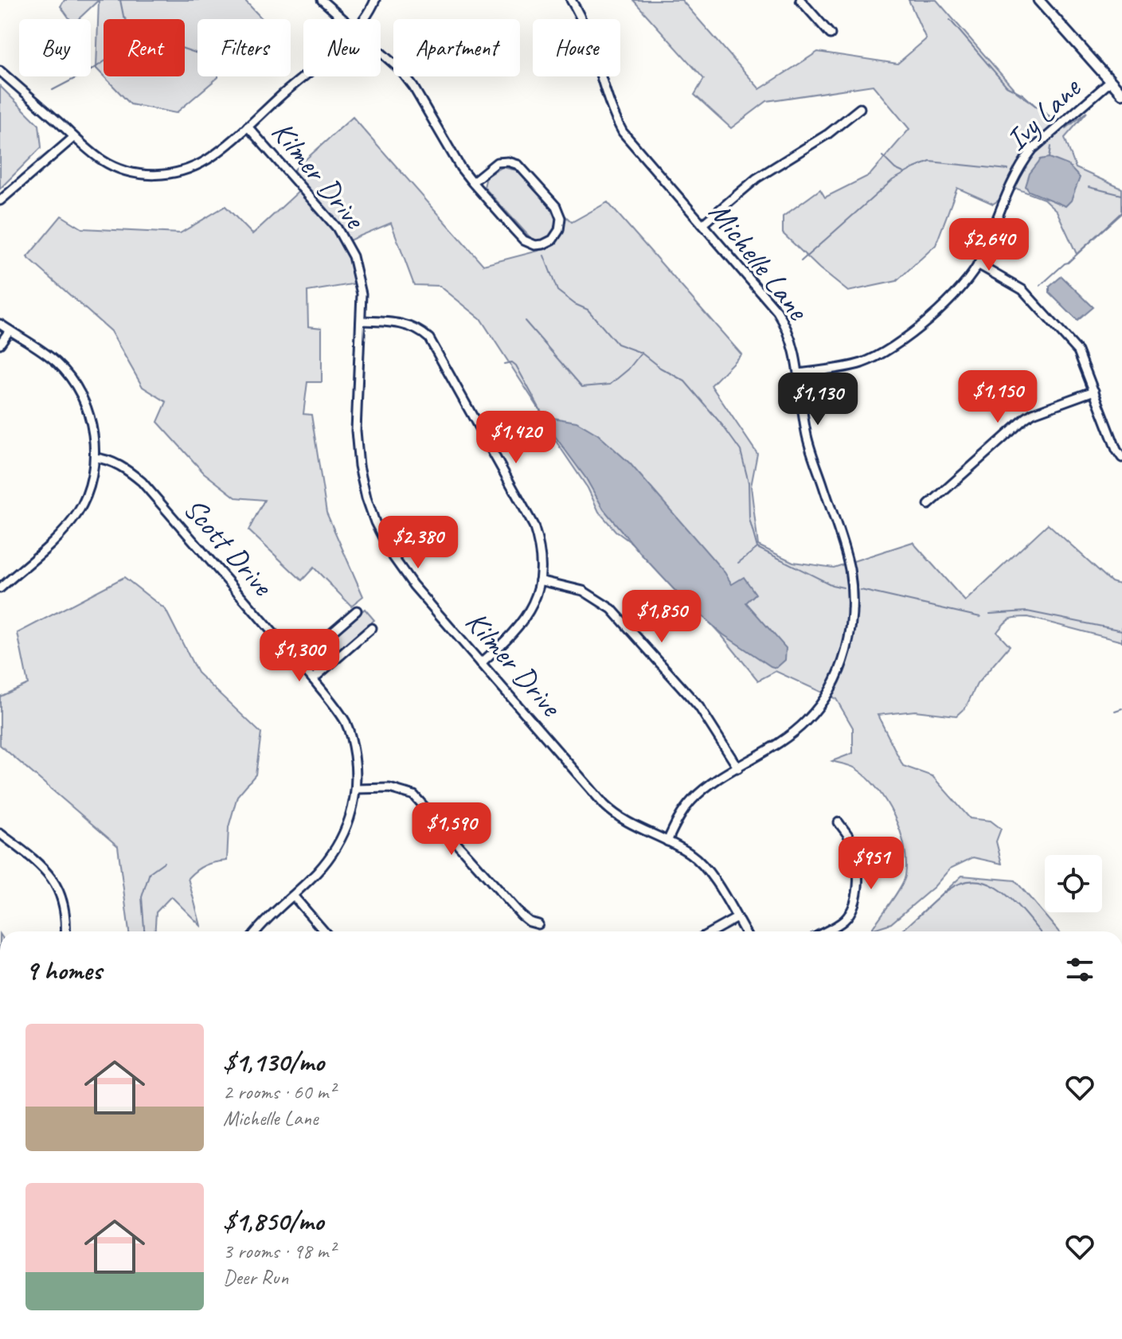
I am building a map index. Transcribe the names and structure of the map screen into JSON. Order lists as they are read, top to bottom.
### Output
{
  "streets": {
    "street": [
      "Ivy Lane",
      "Kilmer Drive",
      "Michelle Lane",
      "Scott Drive"
    ]
  },
  "crossings": [
    ["Ivy Lane", "Michelle Lane"],
    ["Kilmer Drive", "Michelle Lane"]
  ],
  "page": {
    "chip": [
      "Buy",
      "Rent",
      "Filters",
      "New",
      "Apartment",
      "House"
    ],
    "price": [
      "$2,640",
      "$1,150",
      "$1,130",
      "$1,420",
      "$2,380",
      "$1,850",
      "$1,300",
      "$1,590",
      "$951"
    ],
    "heading": "9 homes",
    "list": [
      {
        "name": "$1,130/mo",
        "note": "2 rooms · 60 m² · Michelle Lane"
      },
      {
        "name": "$1,850/mo",
        "note": "3 rooms · 98 m² · Deer Run"
      }
    ]
  }
}
